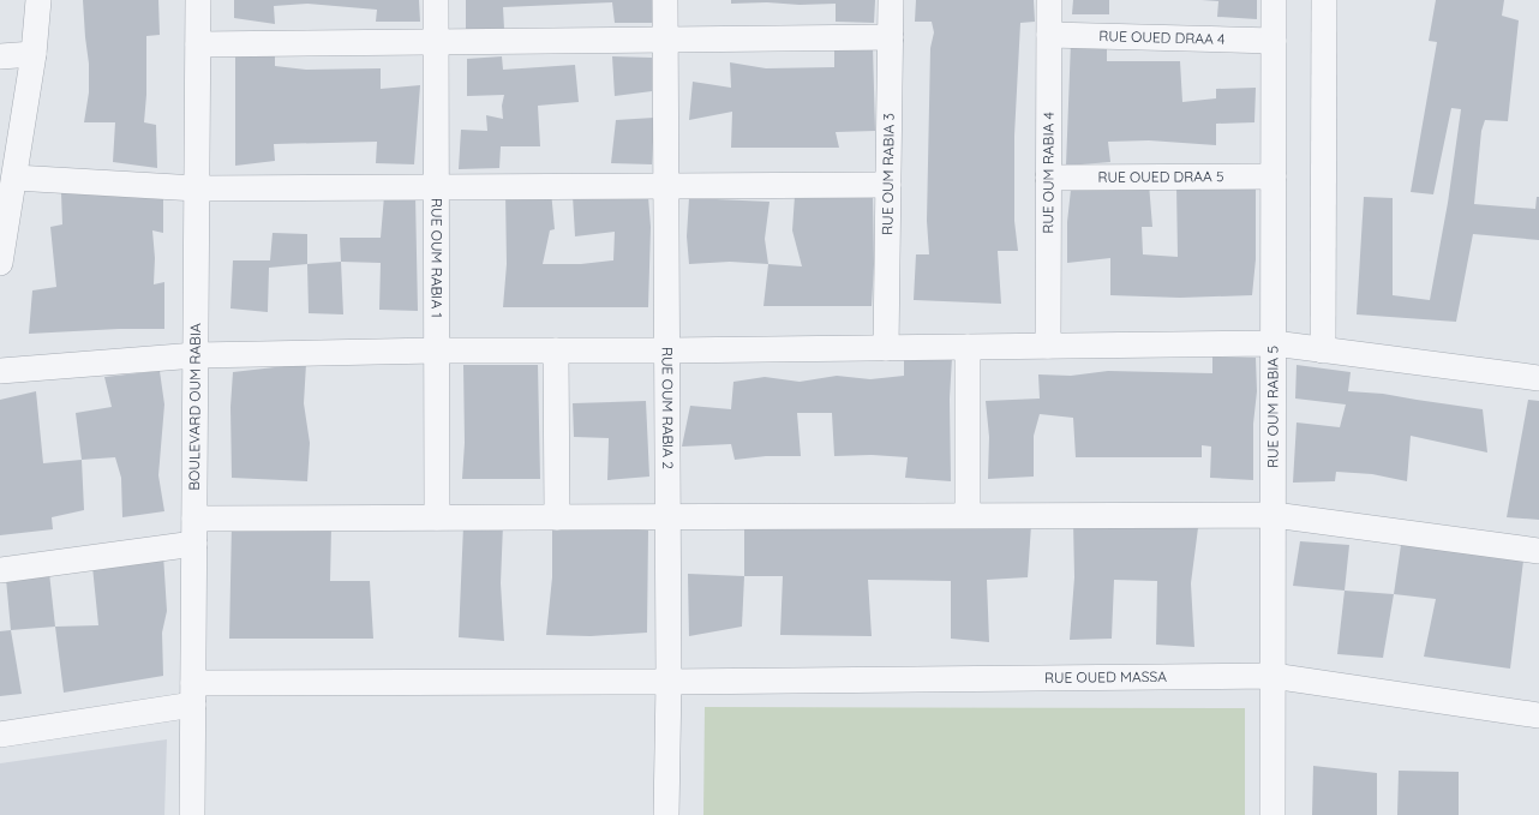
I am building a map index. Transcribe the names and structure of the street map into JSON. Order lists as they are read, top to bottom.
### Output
{
  "streets": {
    "street": [
      "RUE OUED DRAA 4",
      "RUE OUM RABIA 4",
      "RUE OUM RABIA 3",
      "RUE OUED DRAA 5",
      "RUE OUM RABIA 1",
      "BOULEVARD OUM RABIA",
      "RUE OUM RABIA 2",
      "RUE OUM RABIA 5",
      "RUE OUED MASSA"
    ]
  },
  "crossings": [
    ["RUE OUED DRAA 4", "RUE OUM RABIA 4"],
    ["RUE OUED DRAA 4", "RUE OUM RABIA 5"],
    ["RUE OUM RABIA 4", "RUE OUED DRAA 5"],
    ["RUE OUED DRAA 5", "RUE OUM RABIA 5"],
    ["BOULEVARD OUM RABIA", "RUE OUED MASSA"],
    ["RUE OUM RABIA 2", "RUE OUED MASSA"],
    ["RUE OUM RABIA 5", "RUE OUED MASSA"]
  ]
}
